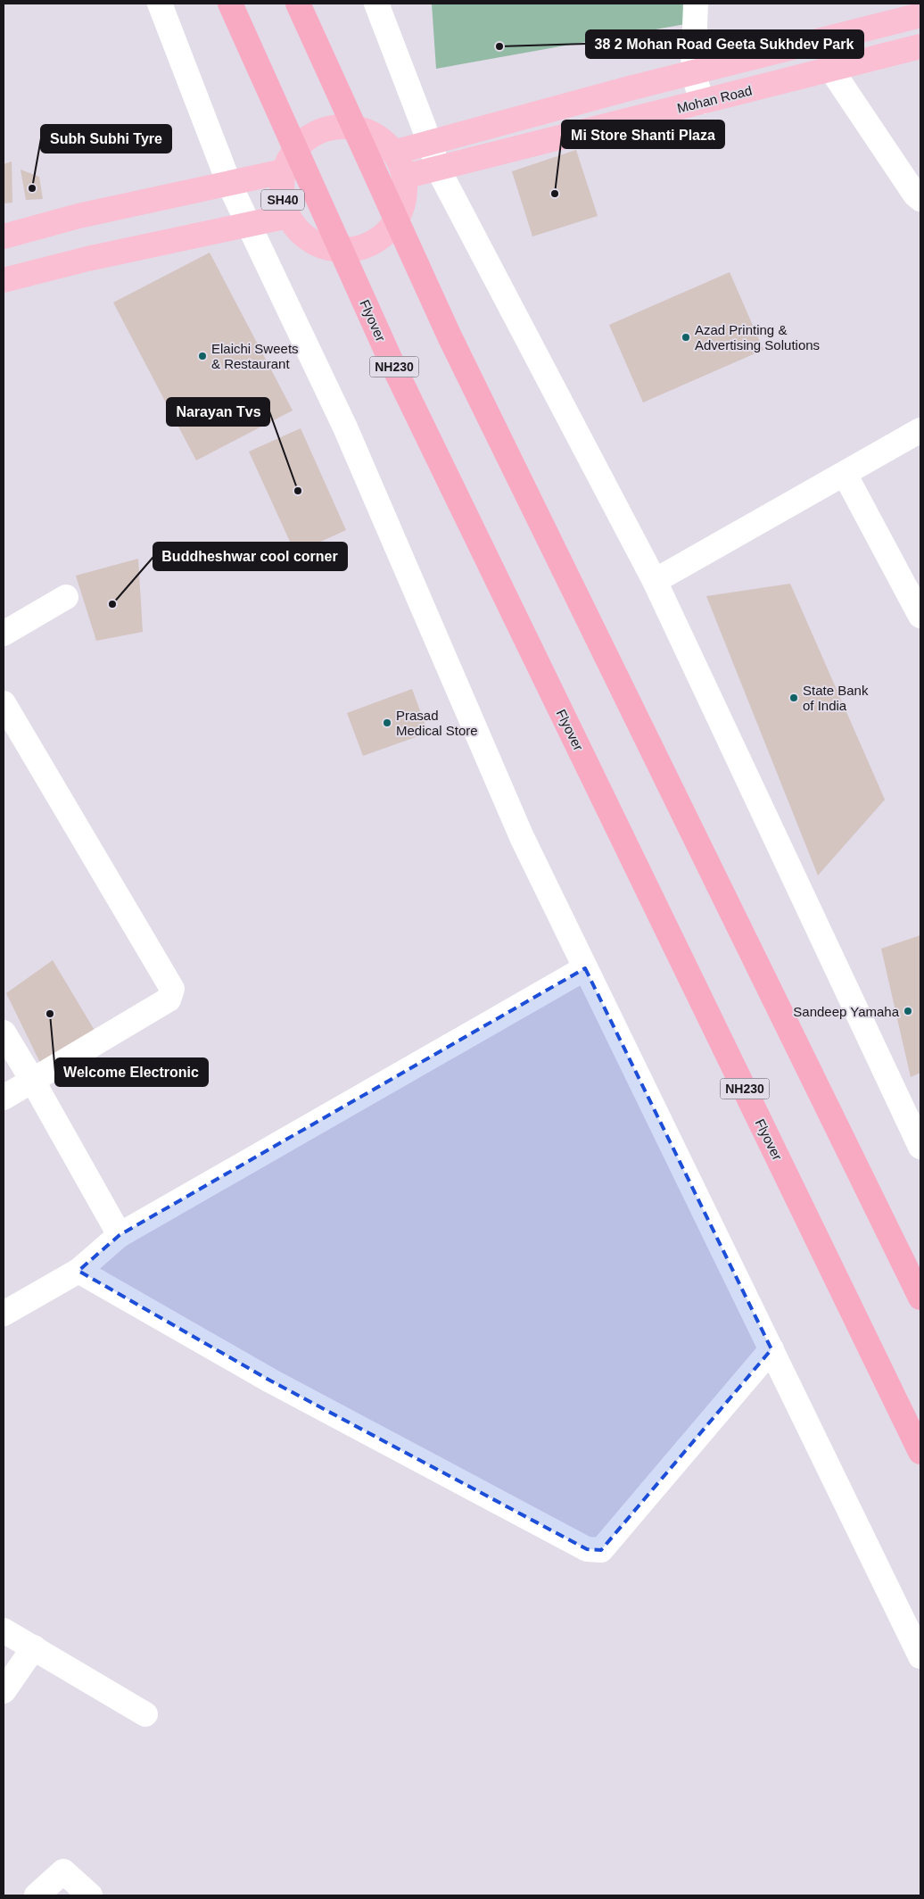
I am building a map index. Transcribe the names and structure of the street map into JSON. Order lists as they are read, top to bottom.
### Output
{
  "streets": {
    "highway": ["Flyover", "NH230"],
    "main road": ["Mohan Road", "SH40"]
  },
  "crossings": [
    ["Mohan Road", "SH40"]
  ],
  "places": [
    "38 2 Mohan Road Geeta Sukhdev Park",
    "Subh Subhi Tyre",
    "Mi Store Shanti Plaza",
    "Azad Printing & Advertising Solutions",
    "Elaichi Sweets & Restaurant",
    "Narayan Tvs",
    "Buddheshwar cool corner",
    "State Bank of India",
    "Prasad Medical Store",
    "Sandeep Yamaha",
    "Welcome Electronic"
  ]
}
